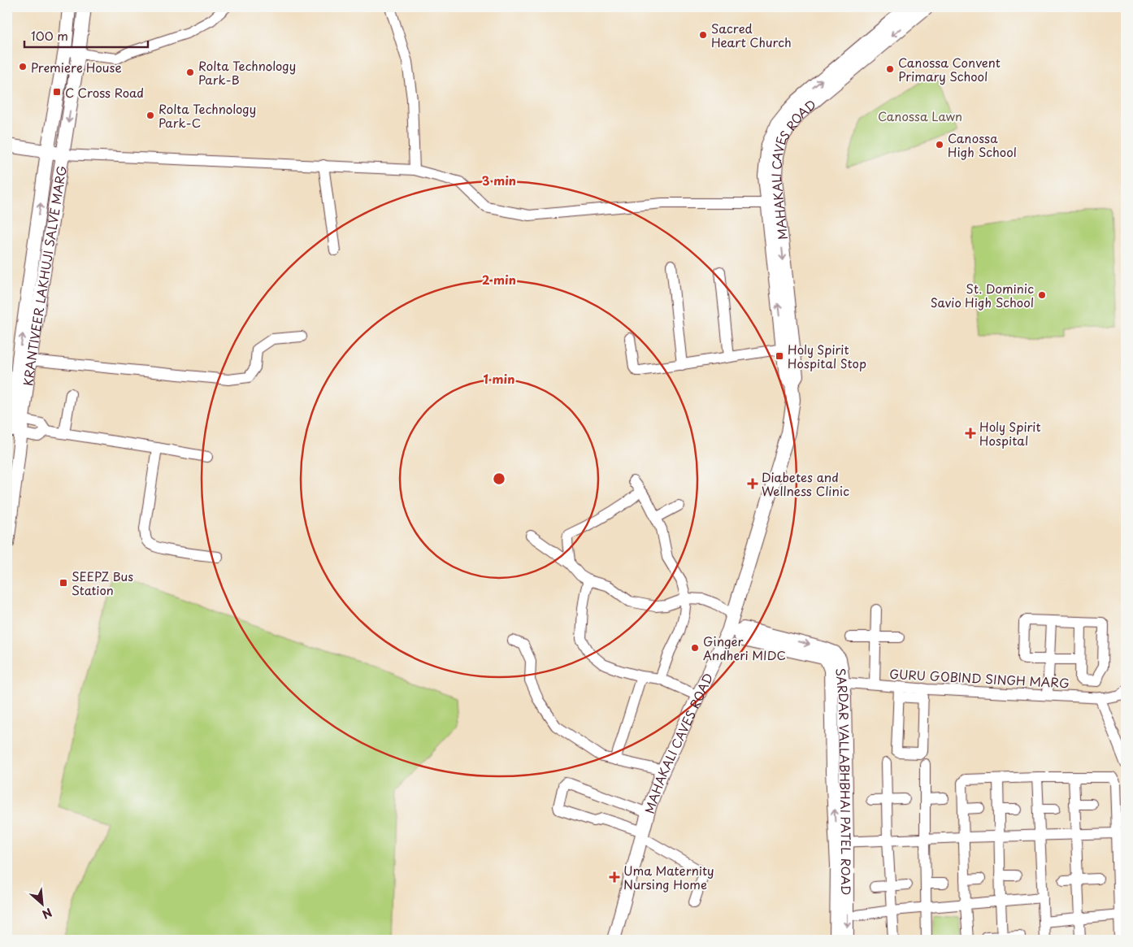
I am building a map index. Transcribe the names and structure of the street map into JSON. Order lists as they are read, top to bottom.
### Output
{
  "streets": {
    "main road": ["MAHAKALI CAVES ROAD", "KRANTIVEER LAKHUJI SALVE MARG", "SARDAR VALLABHBHAI PATEL ROAD"],
    "street": ["GURU GOBIND SINGH MARG"]
  },
  "crossings": [
    ["MAHAKALI CAVES ROAD", "SARDAR VALLABHBHAI PATEL ROAD"],
    ["GURU GOBIND SINGH MARG", "SARDAR VALLABHBHAI PATEL ROAD"]
  ],
  "parks": ["Canossa Lawn"],
  "places": {
    "other": [
      "Sacred Heart Church",
      "Premiere House",
      "Canossa Convent Primary School",
      "Rolta Technology Park-B",
      "Rolta Technology Park-C",
      "Canossa High School",
      "St. Dominic Savio High School",
      "Ginger Andheri MIDC"
    ],
    "transit": ["C Cross Road", "Holy Spirit Hospital Stop", "SEEPZ Bus Station"],
    "health": ["Holy Spirit Hospital", "Diabetes and Wellness Clinic", "Uma Maternity Nursing Home"]
  },
  "scale_bar": "100 m",
  "north": "bottom right",
  "rings": ["3 min", "2 min", "1 min"]
}
